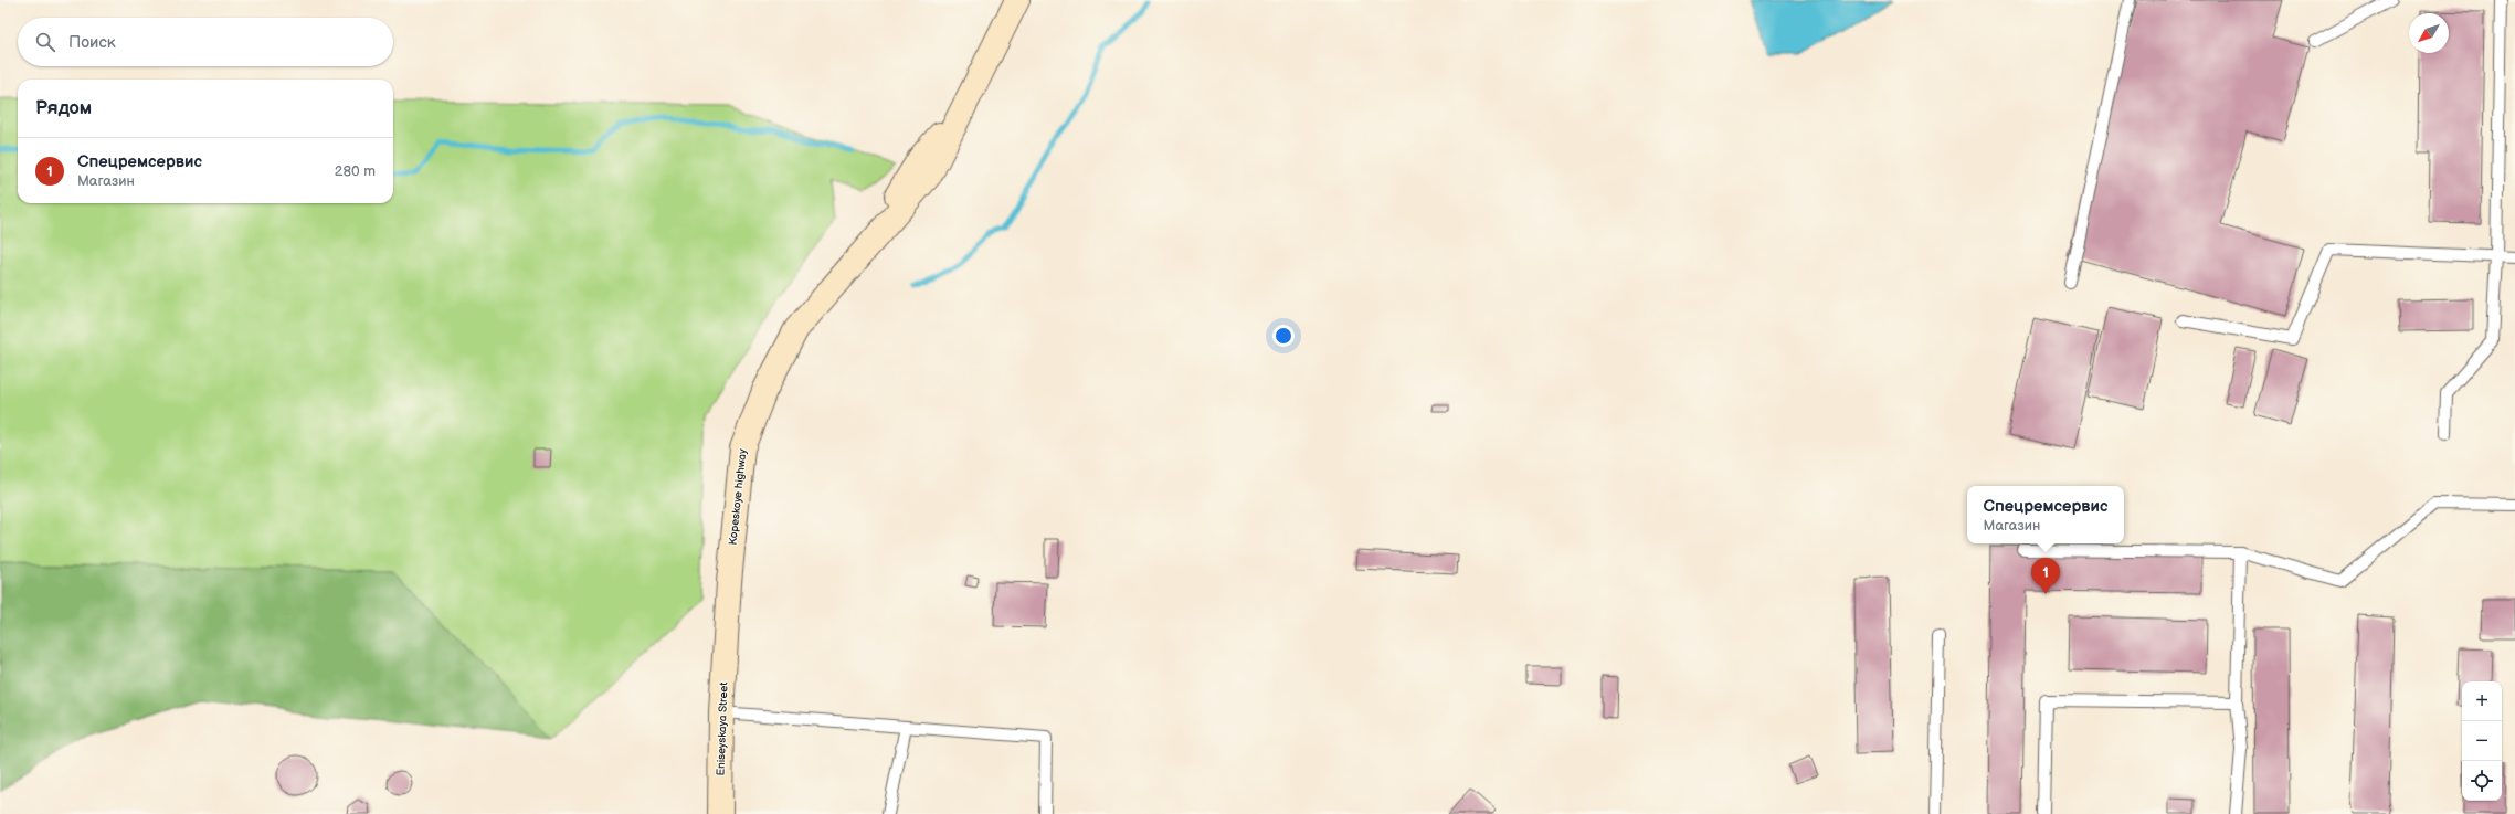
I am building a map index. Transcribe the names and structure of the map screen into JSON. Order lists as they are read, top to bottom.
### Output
{
  "streets": {
    "street": ["Kopeskoye highway", "Eniseyskaya Street"]
  },
  "crossings": [
    ["Kopeskoye highway", "Eniseyskaya Street"]
  ],
  "north": "bottom left",
  "page": {
    "search": "Поиск",
    "heading": "Рядом",
    "list": [
      {
        "mark": "1",
        "name": "Спецремсервис",
        "note": "Магазин",
        "value": "280 m"
      }
    ],
    "popup": ["Спецремсервис", "Магазин"],
    "pins": "1",
    "map_buttons": ["+", "−"]
  }
}
